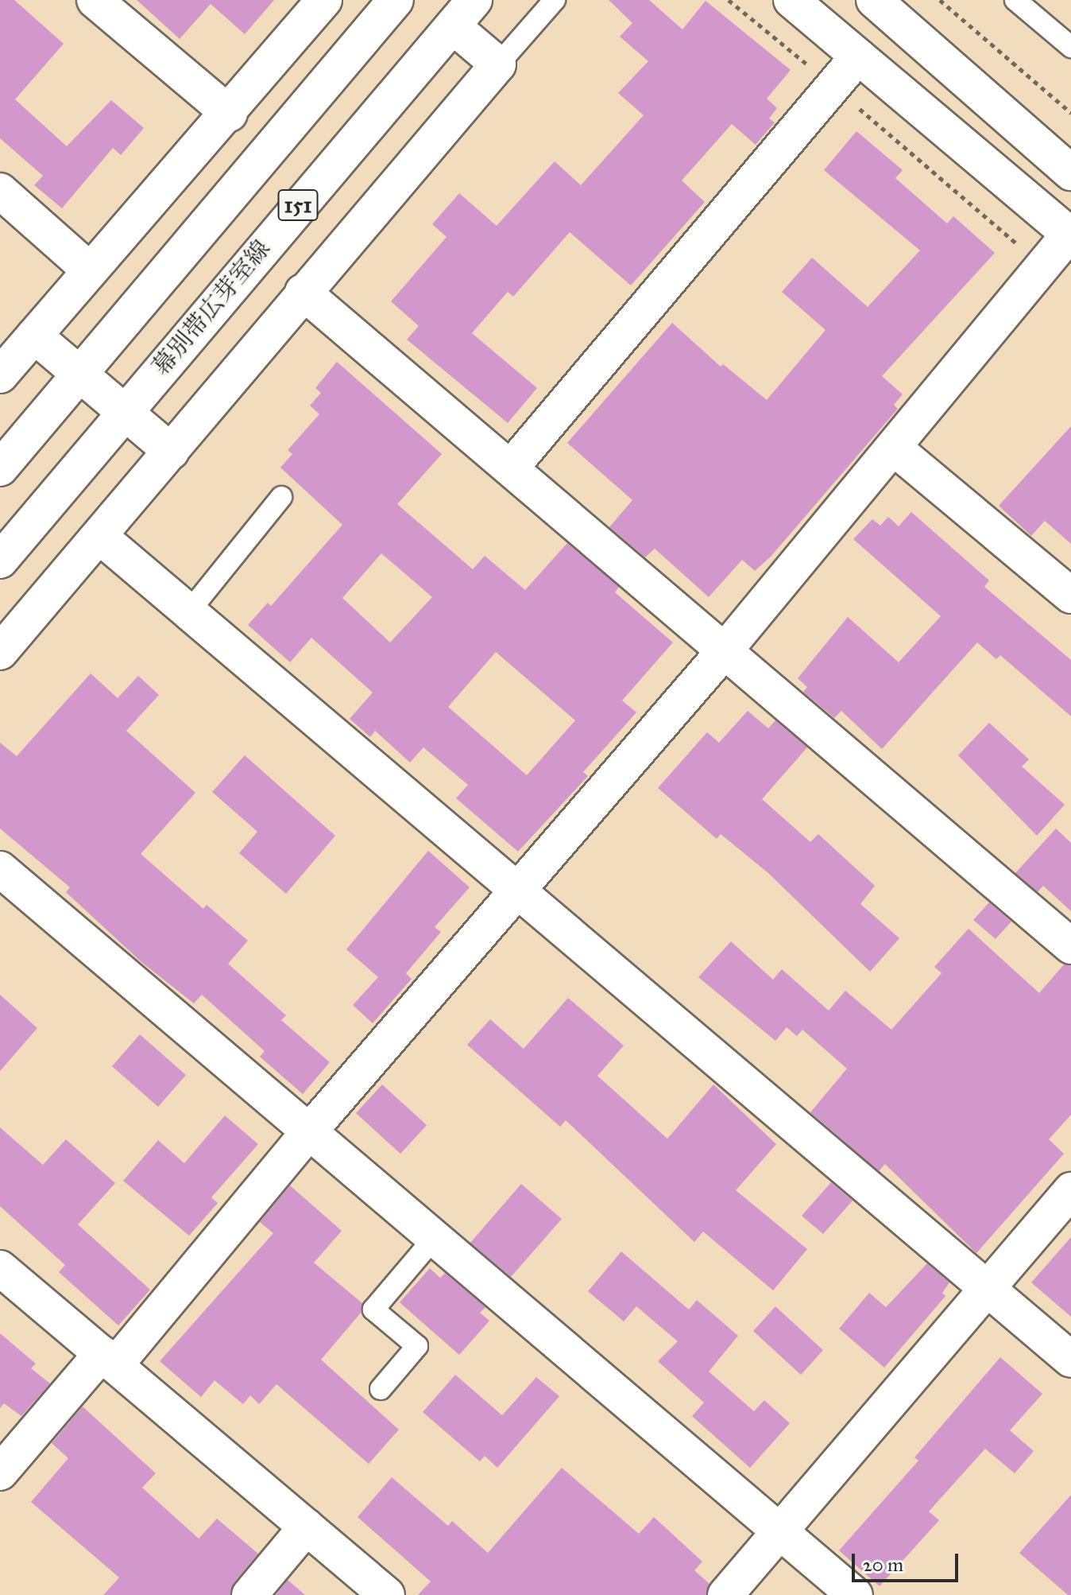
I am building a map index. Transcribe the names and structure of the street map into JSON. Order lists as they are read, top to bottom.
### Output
{
  "streets": {
    "street": ["151", "幕別帯広芽室線"]
  },
  "scale_bar": "20 m"
}
